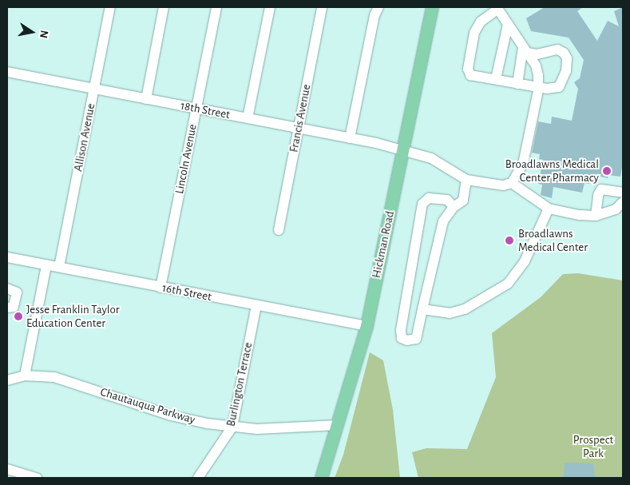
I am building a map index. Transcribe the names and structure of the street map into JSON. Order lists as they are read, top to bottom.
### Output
{
  "streets": {
    "main road": ["Hickman Road"],
    "street": [
      "18th Street",
      "Francis Avenue",
      "Allison Avenue",
      "Lincoln Avenue",
      "16th Street",
      "Burlington Terrace",
      "Chautauqua Parkway"
    ]
  },
  "crossings": [
    ["18th Street", "Francis Avenue"],
    ["18th Street", "Allison Avenue"],
    ["18th Street", "Lincoln Avenue"],
    ["18th Street", "Hickman Road"],
    ["Allison Avenue", "16th Street"],
    ["Lincoln Avenue", "16th Street"],
    ["Hickman Road", "16th Street"],
    ["Hickman Road", "Chautauqua Parkway"],
    ["16th Street", "Burlington Terrace"],
    ["Burlington Terrace", "Chautauqua Parkway"]
  ],
  "parks": ["Prospect Park"],
  "places": ["Broadlawns Medical Center Pharmacy", "Broadlawns Medical Center", "Jesse Franklin Taylor Education Center"],
  "north": "right"
}
